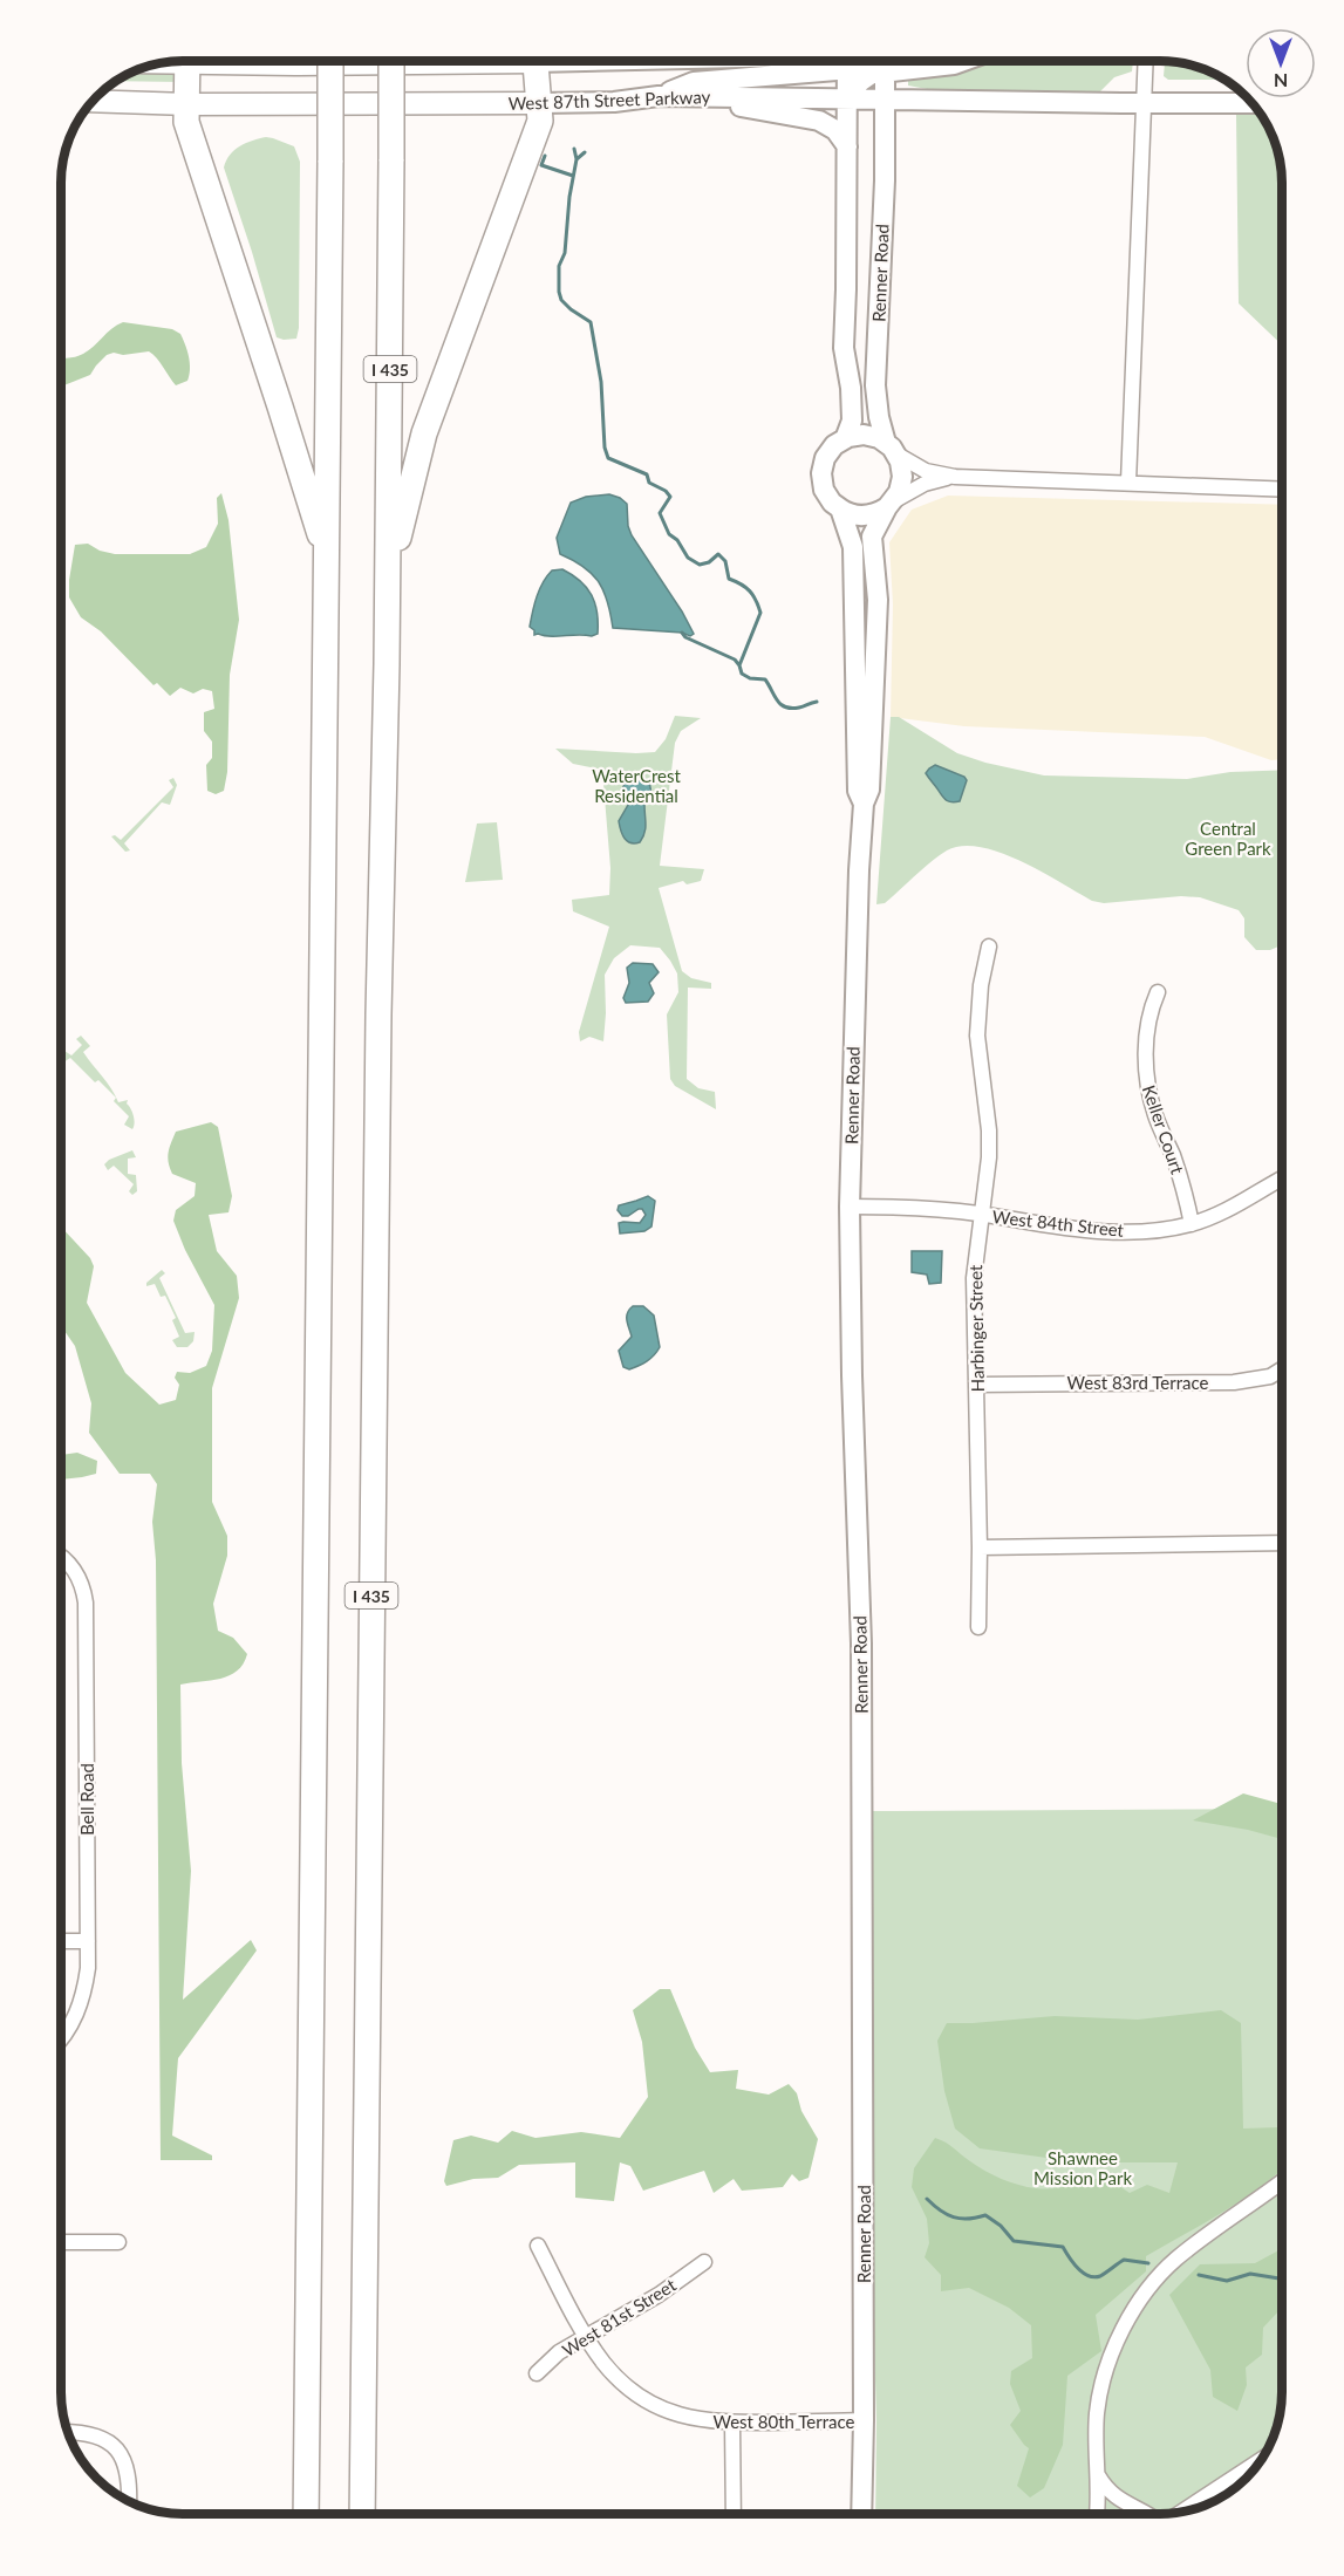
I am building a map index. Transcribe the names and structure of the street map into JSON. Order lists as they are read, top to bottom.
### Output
{
  "streets": {
    "highway": ["I 435"],
    "main road": ["West 87th Street Parkway", "Renner Road"],
    "street": [
      "Keller Court",
      "West 84th Street",
      "Harbinger Street",
      "West 83rd Terrace",
      "Bell Road",
      "West 81st Street",
      "West 80th Terrace"
    ]
  },
  "crossings": [
    ["West 87th Street Parkway", "Renner Road"],
    ["Renner Road", "West 84th Street"],
    ["Renner Road", "West 80th Terrace"],
    ["Keller Court", "West 84th Street"],
    ["West 84th Street", "Harbinger Street"],
    ["Harbinger Street", "West 83rd Terrace"],
    ["West 81st Street", "West 80th Terrace"]
  ],
  "parks": ["WaterCrest Residential", "Central Green Park", "Shawnee Mission Park"],
  "north": "bottom"
}
